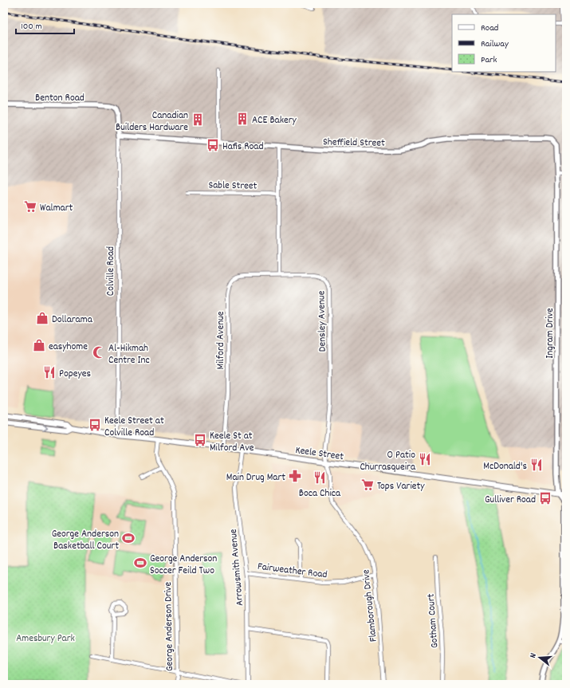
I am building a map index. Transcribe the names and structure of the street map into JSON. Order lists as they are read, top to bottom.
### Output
{
  "streets": {
    "main road": ["Keele Street"],
    "street": [
      "Benton Road",
      "Sheffield Street",
      "Sable Street",
      "Colville Road",
      "Densley Avenue",
      "Ingram Drive",
      "Milford Avenue",
      "Arrowsmith Avenue",
      "Fairweather Road",
      "Flamborough Drive",
      "Gotham Court",
      "George Anderson Drive"
    ]
  },
  "crossings": [
    ["Benton Road", "Colville Road"],
    ["Sheffield Street", "Colville Road"],
    ["Sheffield Street", "Ingram Drive"],
    ["Colville Road", "Keele Street"],
    ["Densley Avenue", "Milford Avenue"],
    ["Densley Avenue", "Keele Street"],
    ["Densley Avenue", "Flamborough Drive"],
    ["Ingram Drive", "Keele Street"],
    ["Milford Avenue", "Keele Street"],
    ["Keele Street", "Arrowsmith Avenue"],
    ["Keele Street", "Flamborough Drive"],
    ["Keele Street", "George Anderson Drive"],
    ["Arrowsmith Avenue", "Fairweather Road"],
    ["Fairweather Road", "Flamborough Drive"]
  ],
  "parks": ["Amesbury Park"],
  "places": {
    "building": ["ACE Bakery", "Canadian Builders Hardware"],
    "bus stop": [
      "Hafis Road",
      "Keele Street at Colville Road",
      "Keele St at Milford Ave",
      "Gulliver Road"
    ],
    "supermarket": ["Walmart", "Tops Variety"],
    "shop": ["Dollarama", "easyhome"],
    "mosque": ["Al-Hikmah Centre Inc"],
    "restaurant": [
      "Popeyes",
      "O Patio Churrasqueira",
      "McDonald's",
      "Boca Chica"
    ],
    "pharmacy": ["Main Drug Mart"],
    "sports": ["George Anderson Basketball Court", "George Anderson Soccer Feild Two"]
  },
  "legend": ["Road", "Railway", "Park"],
  "scale_bar": "100 m",
  "north": "left"
}
